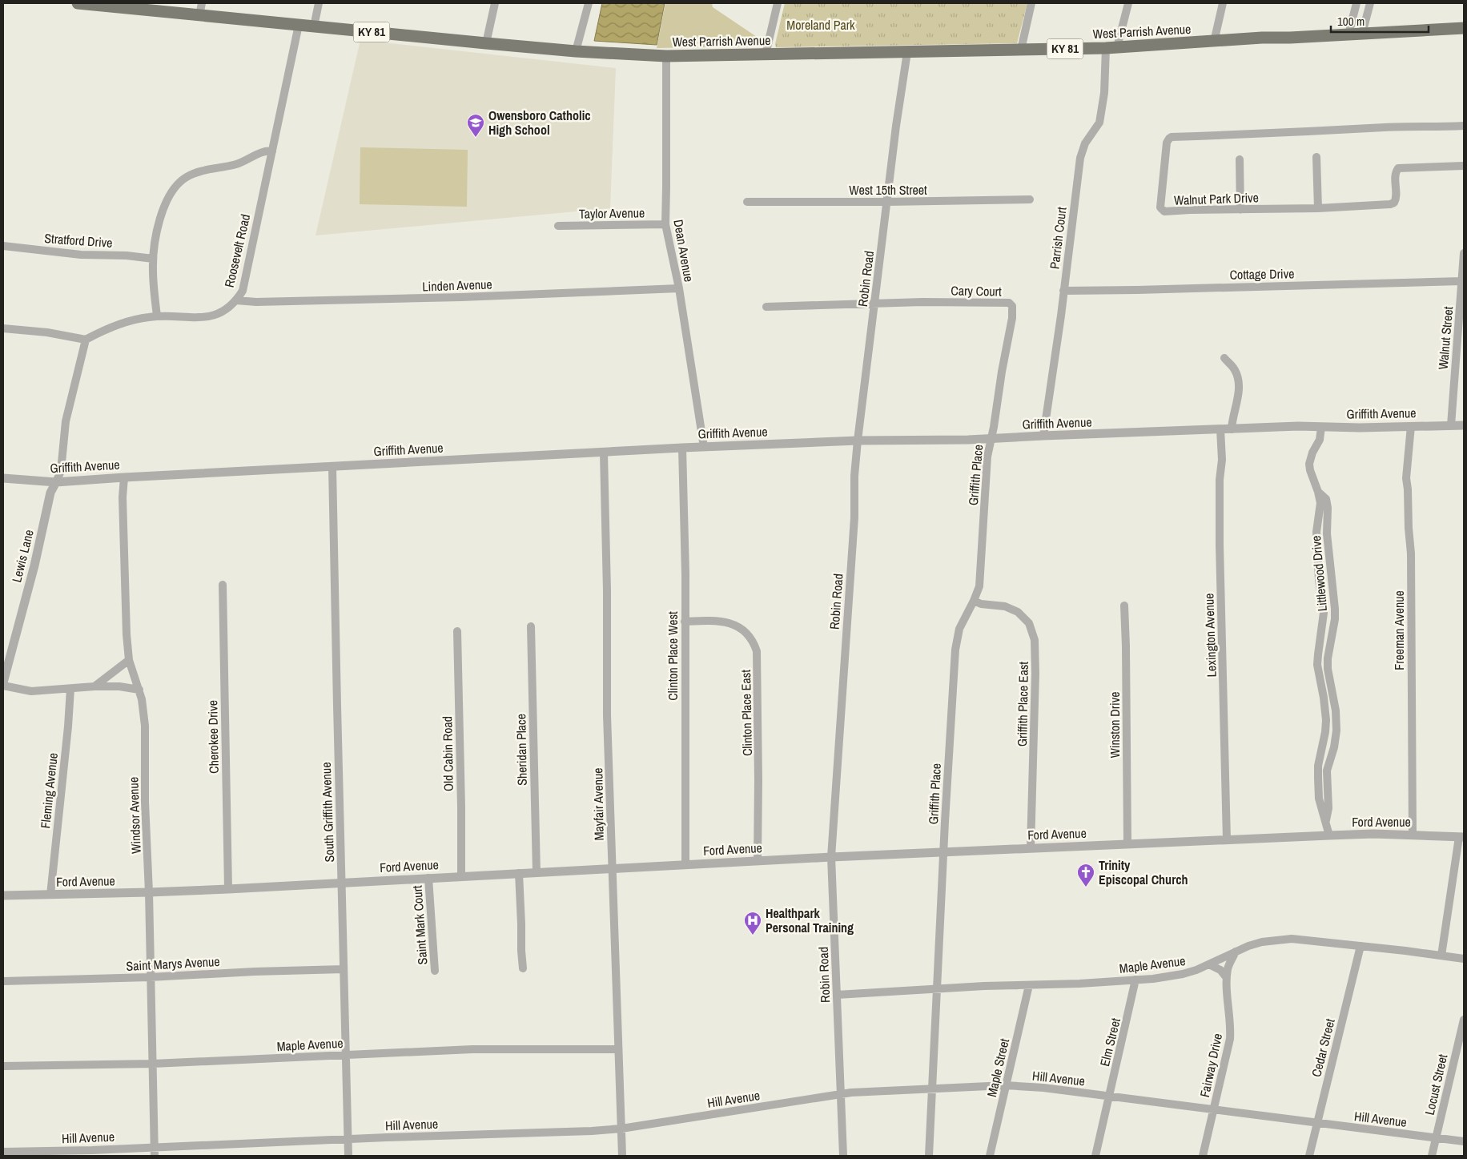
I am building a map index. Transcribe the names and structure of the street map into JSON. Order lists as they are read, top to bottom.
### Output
{
  "streets": {
    "main road": ["West Parrish Avenue", "KY 81"],
    "street": [
      "West 15th Street",
      "Walnut Park Drive",
      "Taylor Avenue",
      "Parrish Court",
      "Stratford Drive",
      "Roosevelt Road",
      "Dean Avenue",
      "Cottage Drive",
      "Robin Road",
      "Linden Avenue",
      "Cary Court",
      "Walnut Street",
      "Griffith Avenue",
      "Griffith Place",
      "Lewis Lane",
      "Littlewood Drive",
      "Freeman Avenue",
      "Lexington Avenue",
      "Clinton Place West",
      "Griffith Place East",
      "Clinton Place East",
      "Winston Drive",
      "Cherokee Drive",
      "Sheridan Place",
      "Old Cabin Road",
      "Fleming Avenue",
      "Mayfair Avenue",
      "South Griffith Avenue",
      "Windsor Avenue",
      "Ford Avenue",
      "Saint Mark Court",
      "Saint Marys Avenue",
      "Maple Avenue",
      "Elm Street",
      "Cedar Street",
      "Fairway Drive",
      "Maple Street",
      "Hill Avenue",
      "Locust Street"
    ]
  },
  "crossings": [
    ["West Parrish Avenue", "Parrish Court"],
    ["West Parrish Avenue", "Roosevelt Road"],
    ["West Parrish Avenue", "Dean Avenue"],
    ["West Parrish Avenue", "Robin Road"],
    ["West 15th Street", "Robin Road"],
    ["Taylor Avenue", "Dean Avenue"],
    ["Parrish Court", "Cottage Drive"],
    ["Parrish Court", "Griffith Avenue"],
    ["Roosevelt Road", "Linden Avenue"],
    ["Dean Avenue", "Linden Avenue"],
    ["Dean Avenue", "Griffith Avenue"],
    ["Cottage Drive", "Walnut Street"],
    ["Robin Road", "Cary Court"],
    ["Robin Road", "Griffith Avenue"],
    ["Robin Road", "Ford Avenue"],
    ["Robin Road", "Maple Avenue"],
    ["Robin Road", "Hill Avenue"],
    ["Cary Court", "Griffith Avenue"],
    ["Cary Court", "Griffith Place"],
    ["Walnut Street", "Griffith Avenue"],
    ["Griffith Avenue", "Griffith Place"],
    ["Griffith Avenue", "Lewis Lane"],
    ["Griffith Avenue", "Littlewood Drive"],
    ["Griffith Avenue", "Freeman Avenue"],
    ["Griffith Avenue", "Lexington Avenue"],
    ["Griffith Avenue", "Clinton Place West"],
    ["Griffith Avenue", "Mayfair Avenue"],
    ["Griffith Avenue", "South Griffith Avenue"],
    ["Griffith Avenue", "Windsor Avenue"],
    ["Griffith Place", "Griffith Place East"],
    ["Griffith Place", "Ford Avenue"],
    ["Griffith Place", "Maple Avenue"],
    ["Griffith Place", "Hill Avenue"],
    ["Littlewood Drive", "Ford Avenue"],
    ["Freeman Avenue", "Ford Avenue"],
    ["Lexington Avenue", "Ford Avenue"],
    ["Clinton Place West", "Clinton Place East"],
    ["Clinton Place West", "Ford Avenue"],
    ["Griffith Place East", "Ford Avenue"],
    ["Clinton Place East", "Ford Avenue"],
    ["Winston Drive", "Ford Avenue"],
    ["Cherokee Drive", "Ford Avenue"],
    ["Sheridan Place", "Ford Avenue"],
    ["Old Cabin Road", "Ford Avenue"],
    ["Fleming Avenue", "Ford Avenue"],
    ["Mayfair Avenue", "Ford Avenue"],
    ["Mayfair Avenue", "Maple Avenue"],
    ["Mayfair Avenue", "Hill Avenue"],
    ["South Griffith Avenue", "Ford Avenue"],
    ["South Griffith Avenue", "Saint Marys Avenue"],
    ["South Griffith Avenue", "Maple Avenue"],
    ["South Griffith Avenue", "Hill Avenue"],
    ["Windsor Avenue", "Ford Avenue"],
    ["Windsor Avenue", "Saint Marys Avenue"],
    ["Windsor Avenue", "Maple Avenue"],
    ["Windsor Avenue", "Hill Avenue"],
    ["Ford Avenue", "Saint Mark Court"],
    ["Maple Avenue", "Elm Street"],
    ["Maple Avenue", "Cedar Street"],
    ["Maple Avenue", "Fairway Drive"],
    ["Maple Avenue", "Maple Street"],
    ["Elm Street", "Hill Avenue"],
    ["Cedar Street", "Hill Avenue"],
    ["Fairway Drive", "Hill Avenue"],
    ["Maple Street", "Hill Avenue"],
    ["Hill Avenue", "Locust Street"]
  ],
  "parks": ["Moreland Park"],
  "places": {
    "school or university": ["Owensboro Catholic High School"],
    "church": ["Trinity Episcopal Church"],
    "hospital": ["Healthpark Personal Training"]
  },
  "scale_bar": "100 m"
}
